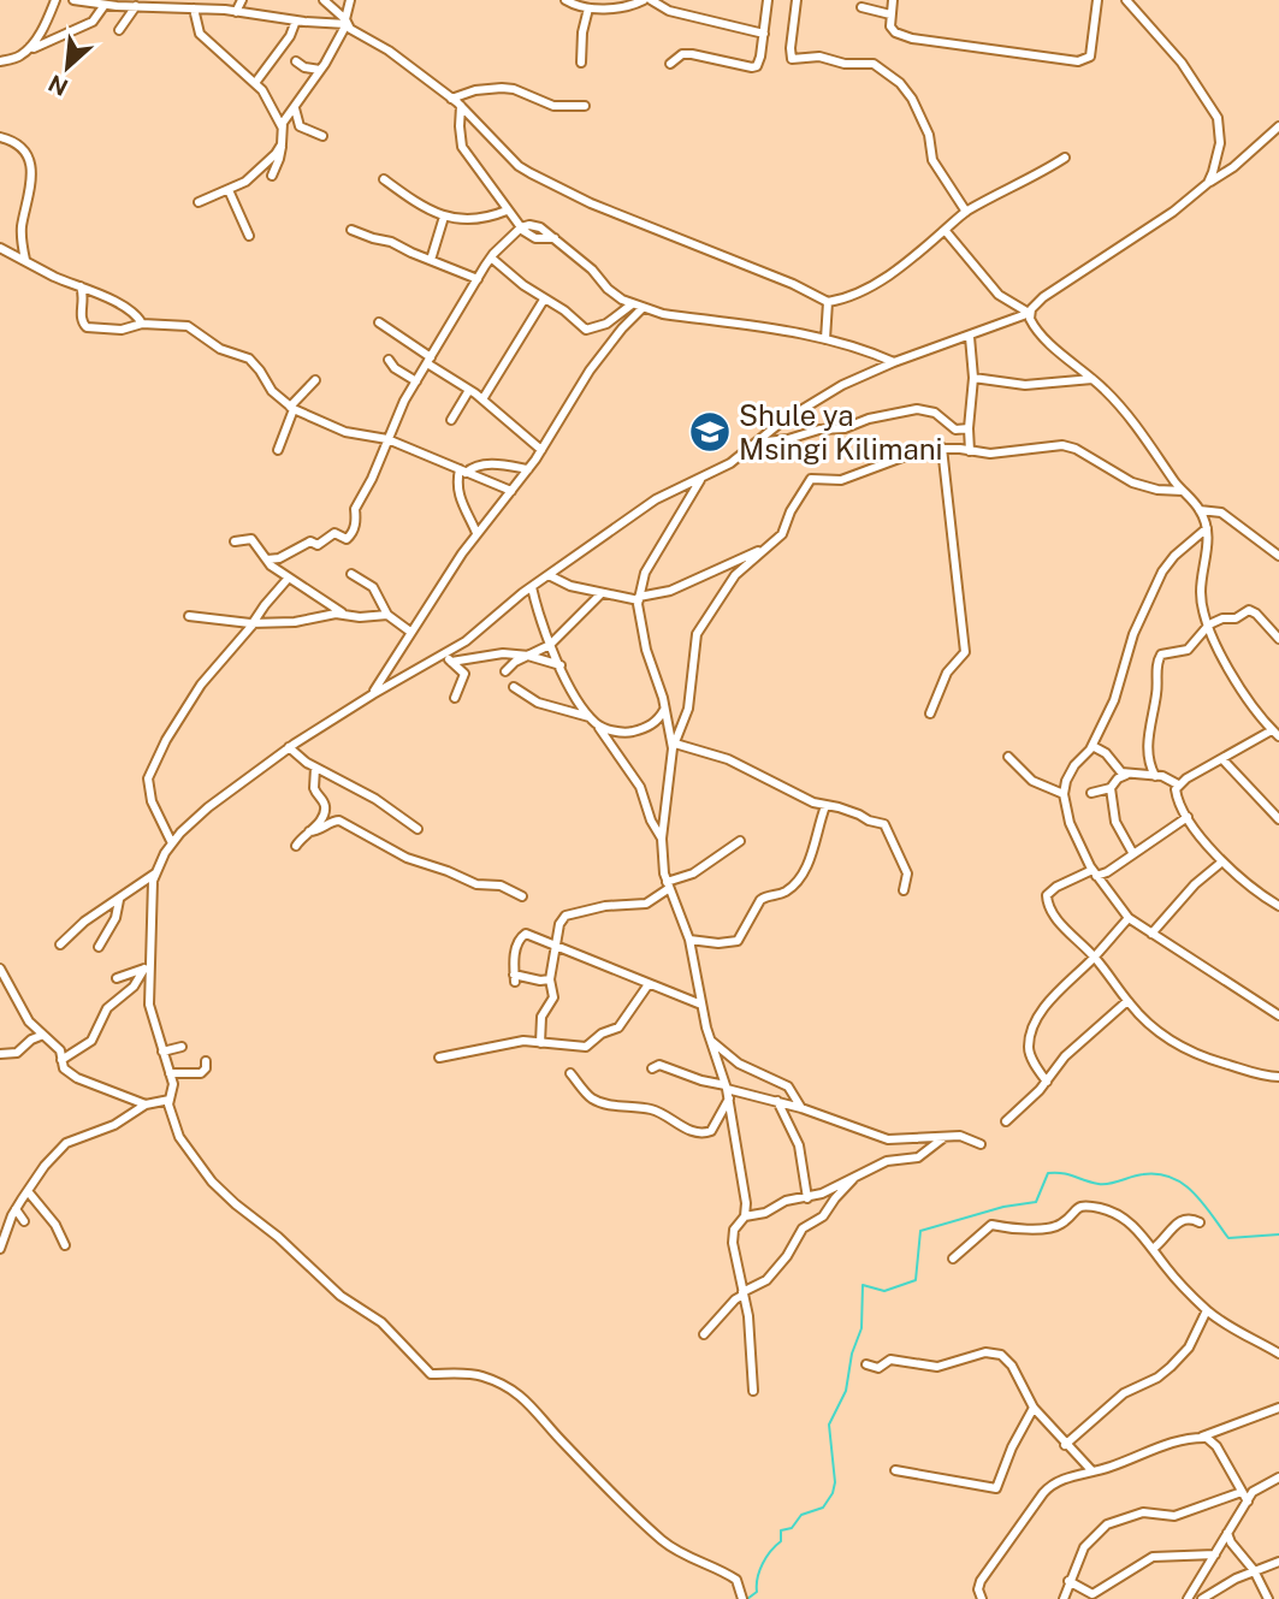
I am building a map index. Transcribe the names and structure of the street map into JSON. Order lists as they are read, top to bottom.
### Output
{
  "places": {
    "school or university": ["Shule ya Msingi Kilimani"]
  },
  "north": "bottom left"
}
